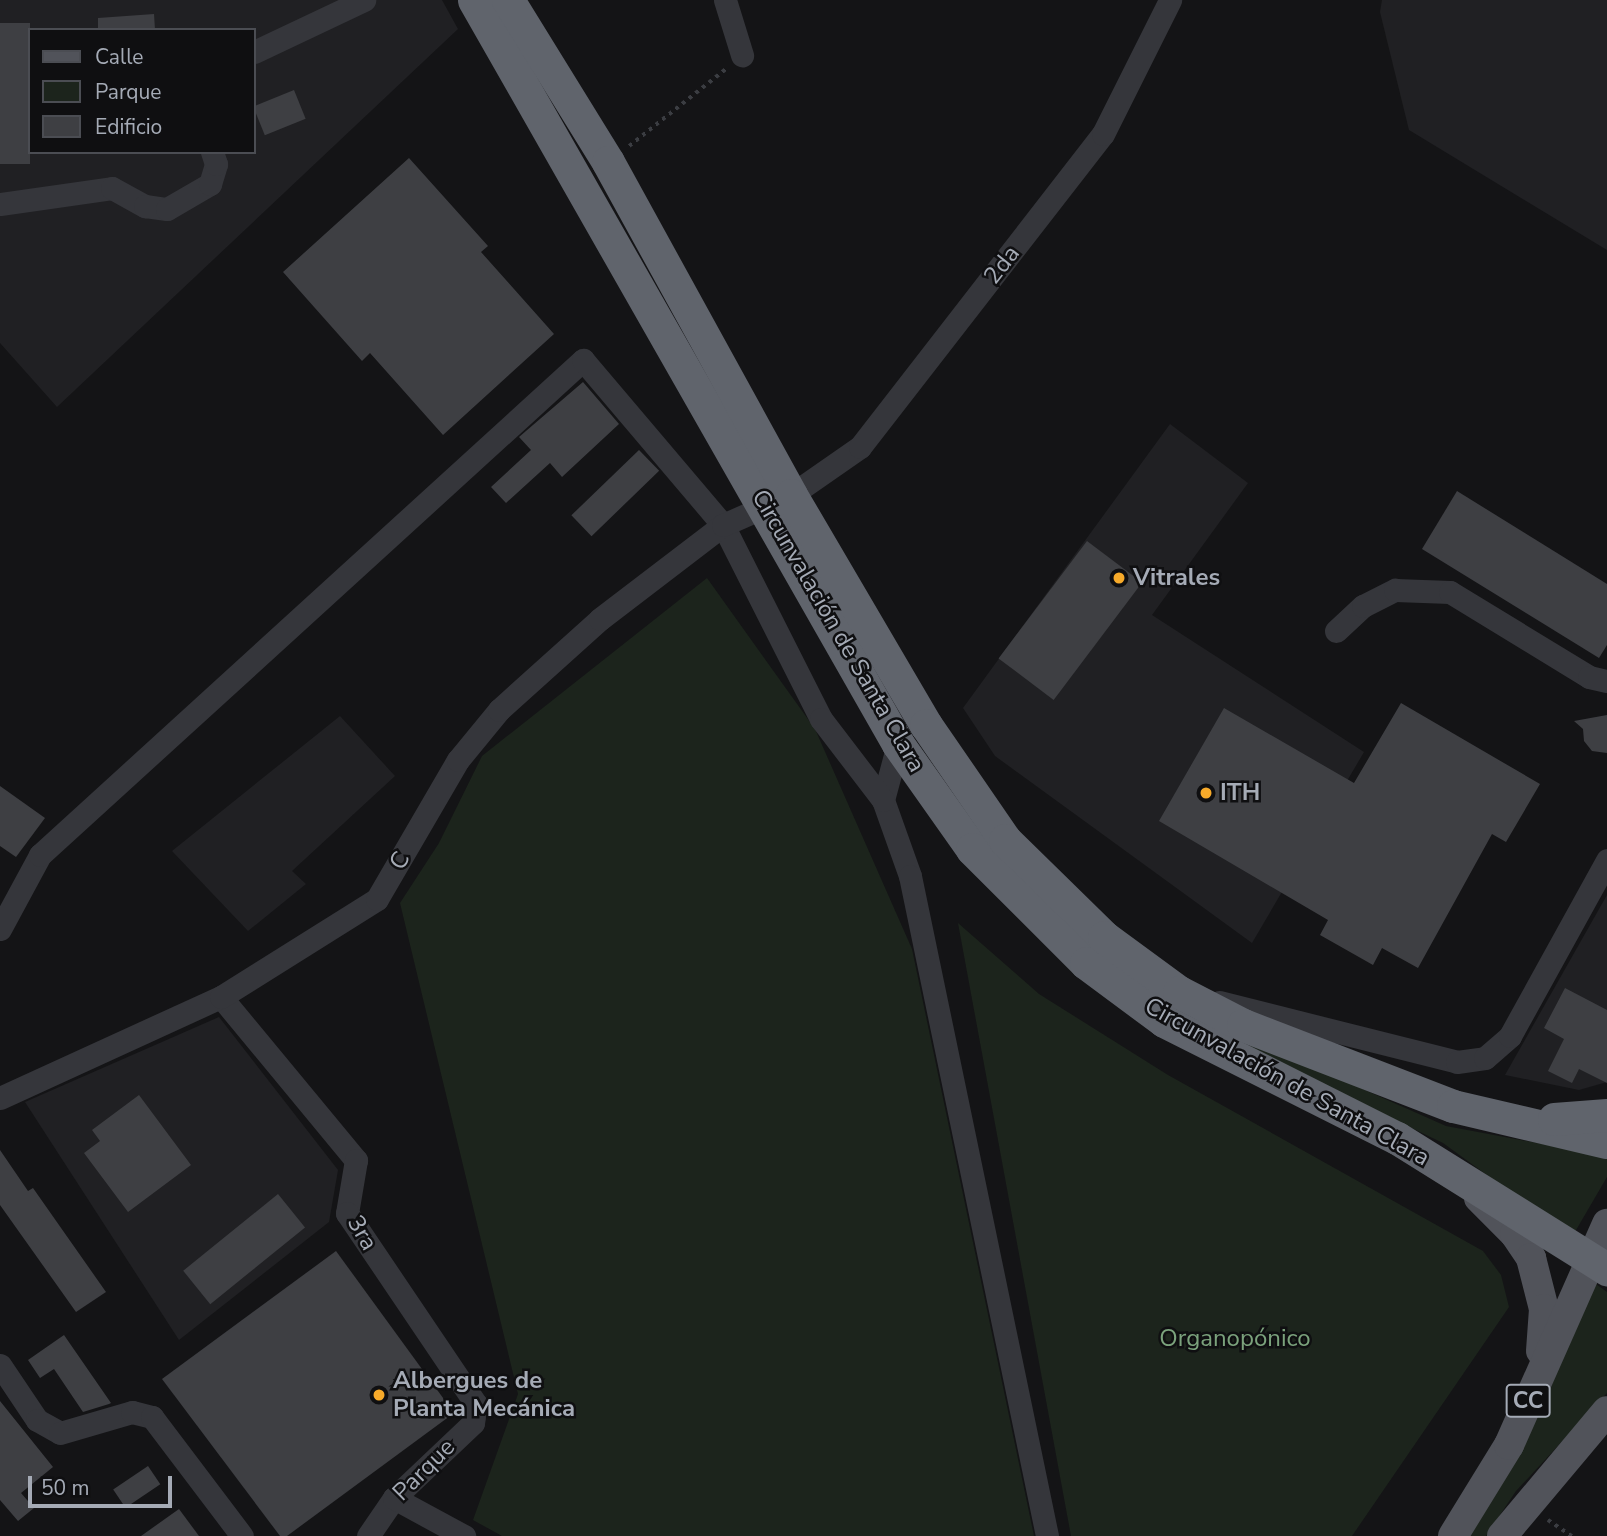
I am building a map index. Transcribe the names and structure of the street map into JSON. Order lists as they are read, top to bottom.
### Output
{
  "streets": {
    "highway": ["Circunvalación de Santa Clara"],
    "main road": ["CC"],
    "street": [
      "2da",
      "C",
      "3ra",
      "Parque"
    ]
  },
  "crossings": [
    ["2da", "Circunvalación de Santa Clara"],
    ["2da", "C"],
    ["Circunvalación de Santa Clara", "CC"],
    ["C", "3ra"],
    ["3ra", "Parque"]
  ],
  "parks": ["Organopónico"],
  "places": ["Vitrales", "ITH", "Albergues de Planta Mecánica"],
  "legend": ["Calle", "Parque", "Edificio"],
  "scale_bar": "50 m"
}
